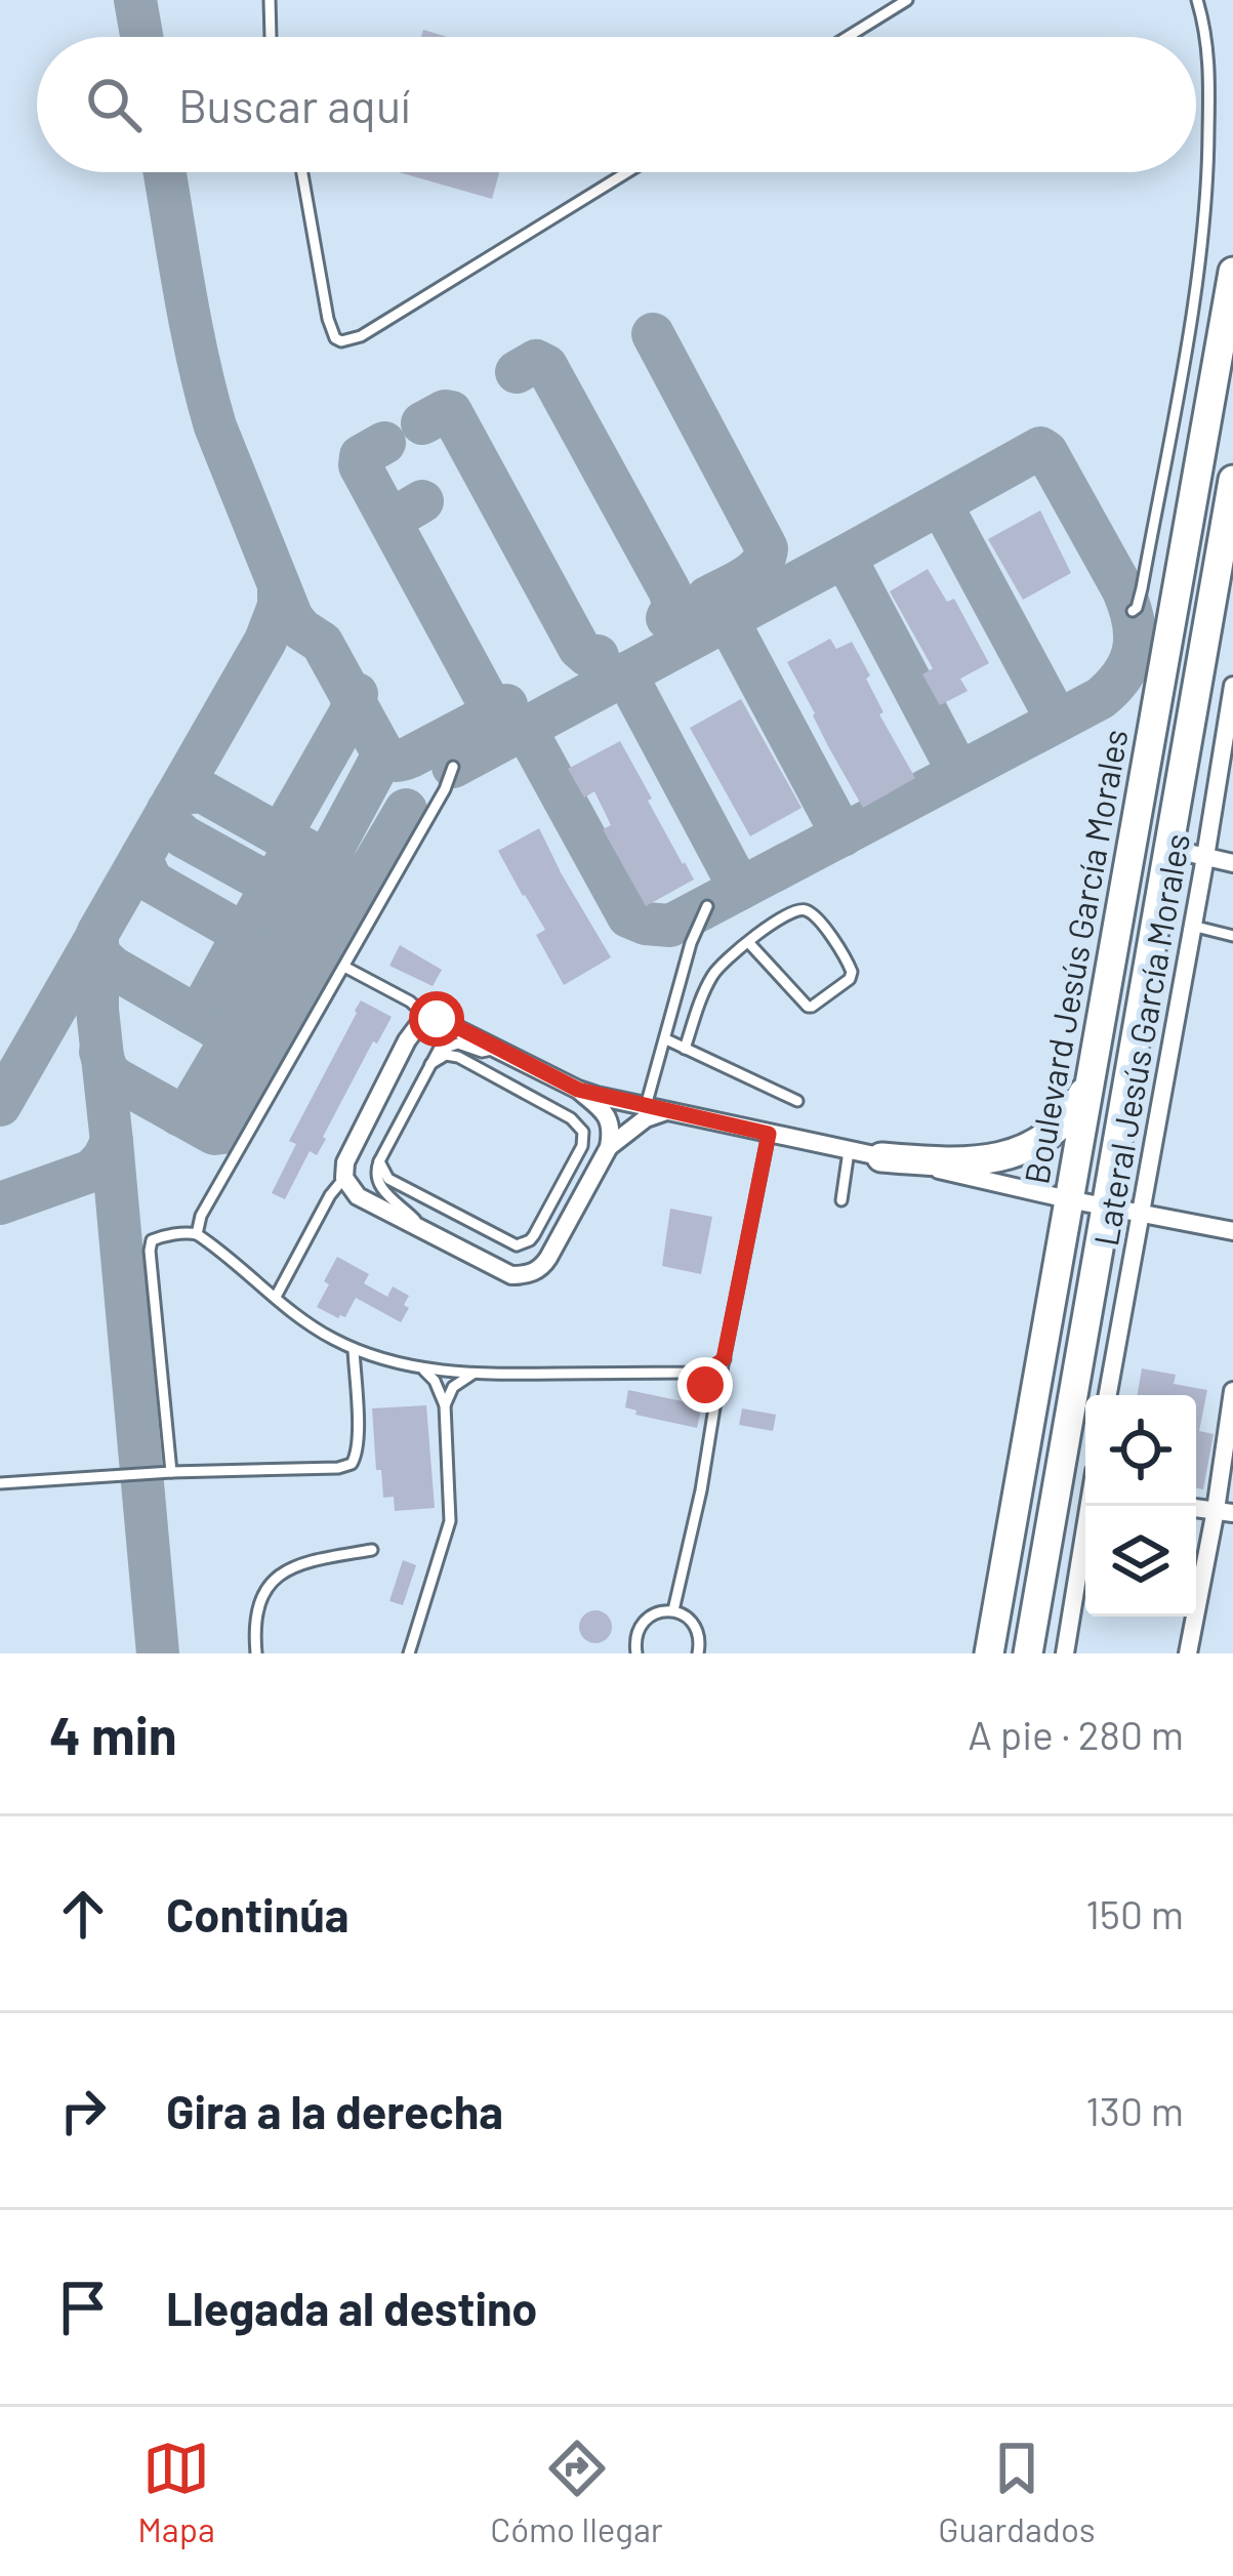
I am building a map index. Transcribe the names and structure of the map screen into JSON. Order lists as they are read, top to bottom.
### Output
{
  "streets": {
    "main road": ["Boulevard Jesús García Morales"],
    "street": ["Lateral Jesús García Morales"]
  },
  "page": {
    "search": "Buscar aquí",
    "heading": ["4 min", "A pie · 280 m"],
    "list": [
      ["Continúa", "150 m"],
      ["Gira a la derecha", "130 m"],
      "Llegada al destino"
    ],
    "nav": ["Mapa", "Cómo llegar", "Guardados"]
  }
}
